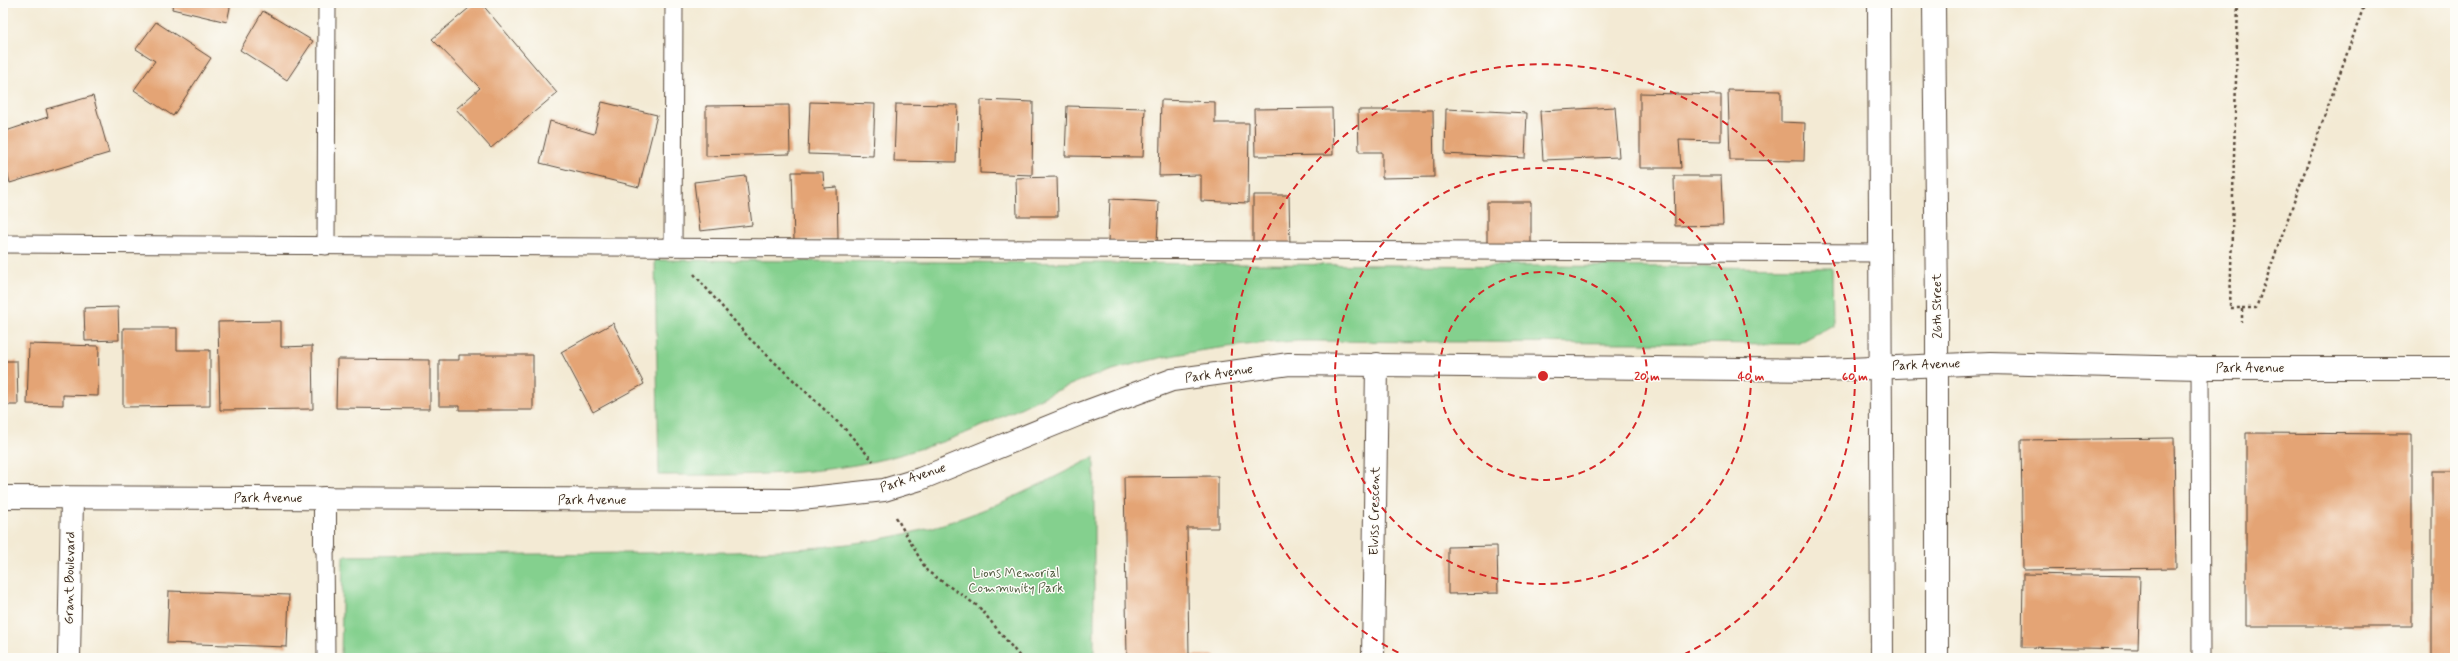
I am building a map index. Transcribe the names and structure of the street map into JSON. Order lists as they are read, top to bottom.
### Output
{
  "streets": {
    "street": [
      "26th Street",
      "Park Avenue",
      "Elviss Crescent",
      "Grant Boulevard"
    ]
  },
  "crossings": [
    ["26th Street", "Park Avenue"],
    ["Park Avenue", "Elviss Crescent"],
    ["Park Avenue", "Grant Boulevard"]
  ],
  "parks": ["Lions Memorial Community Park"],
  "rings": ["20 m", "40 m", "60 m"]
}
